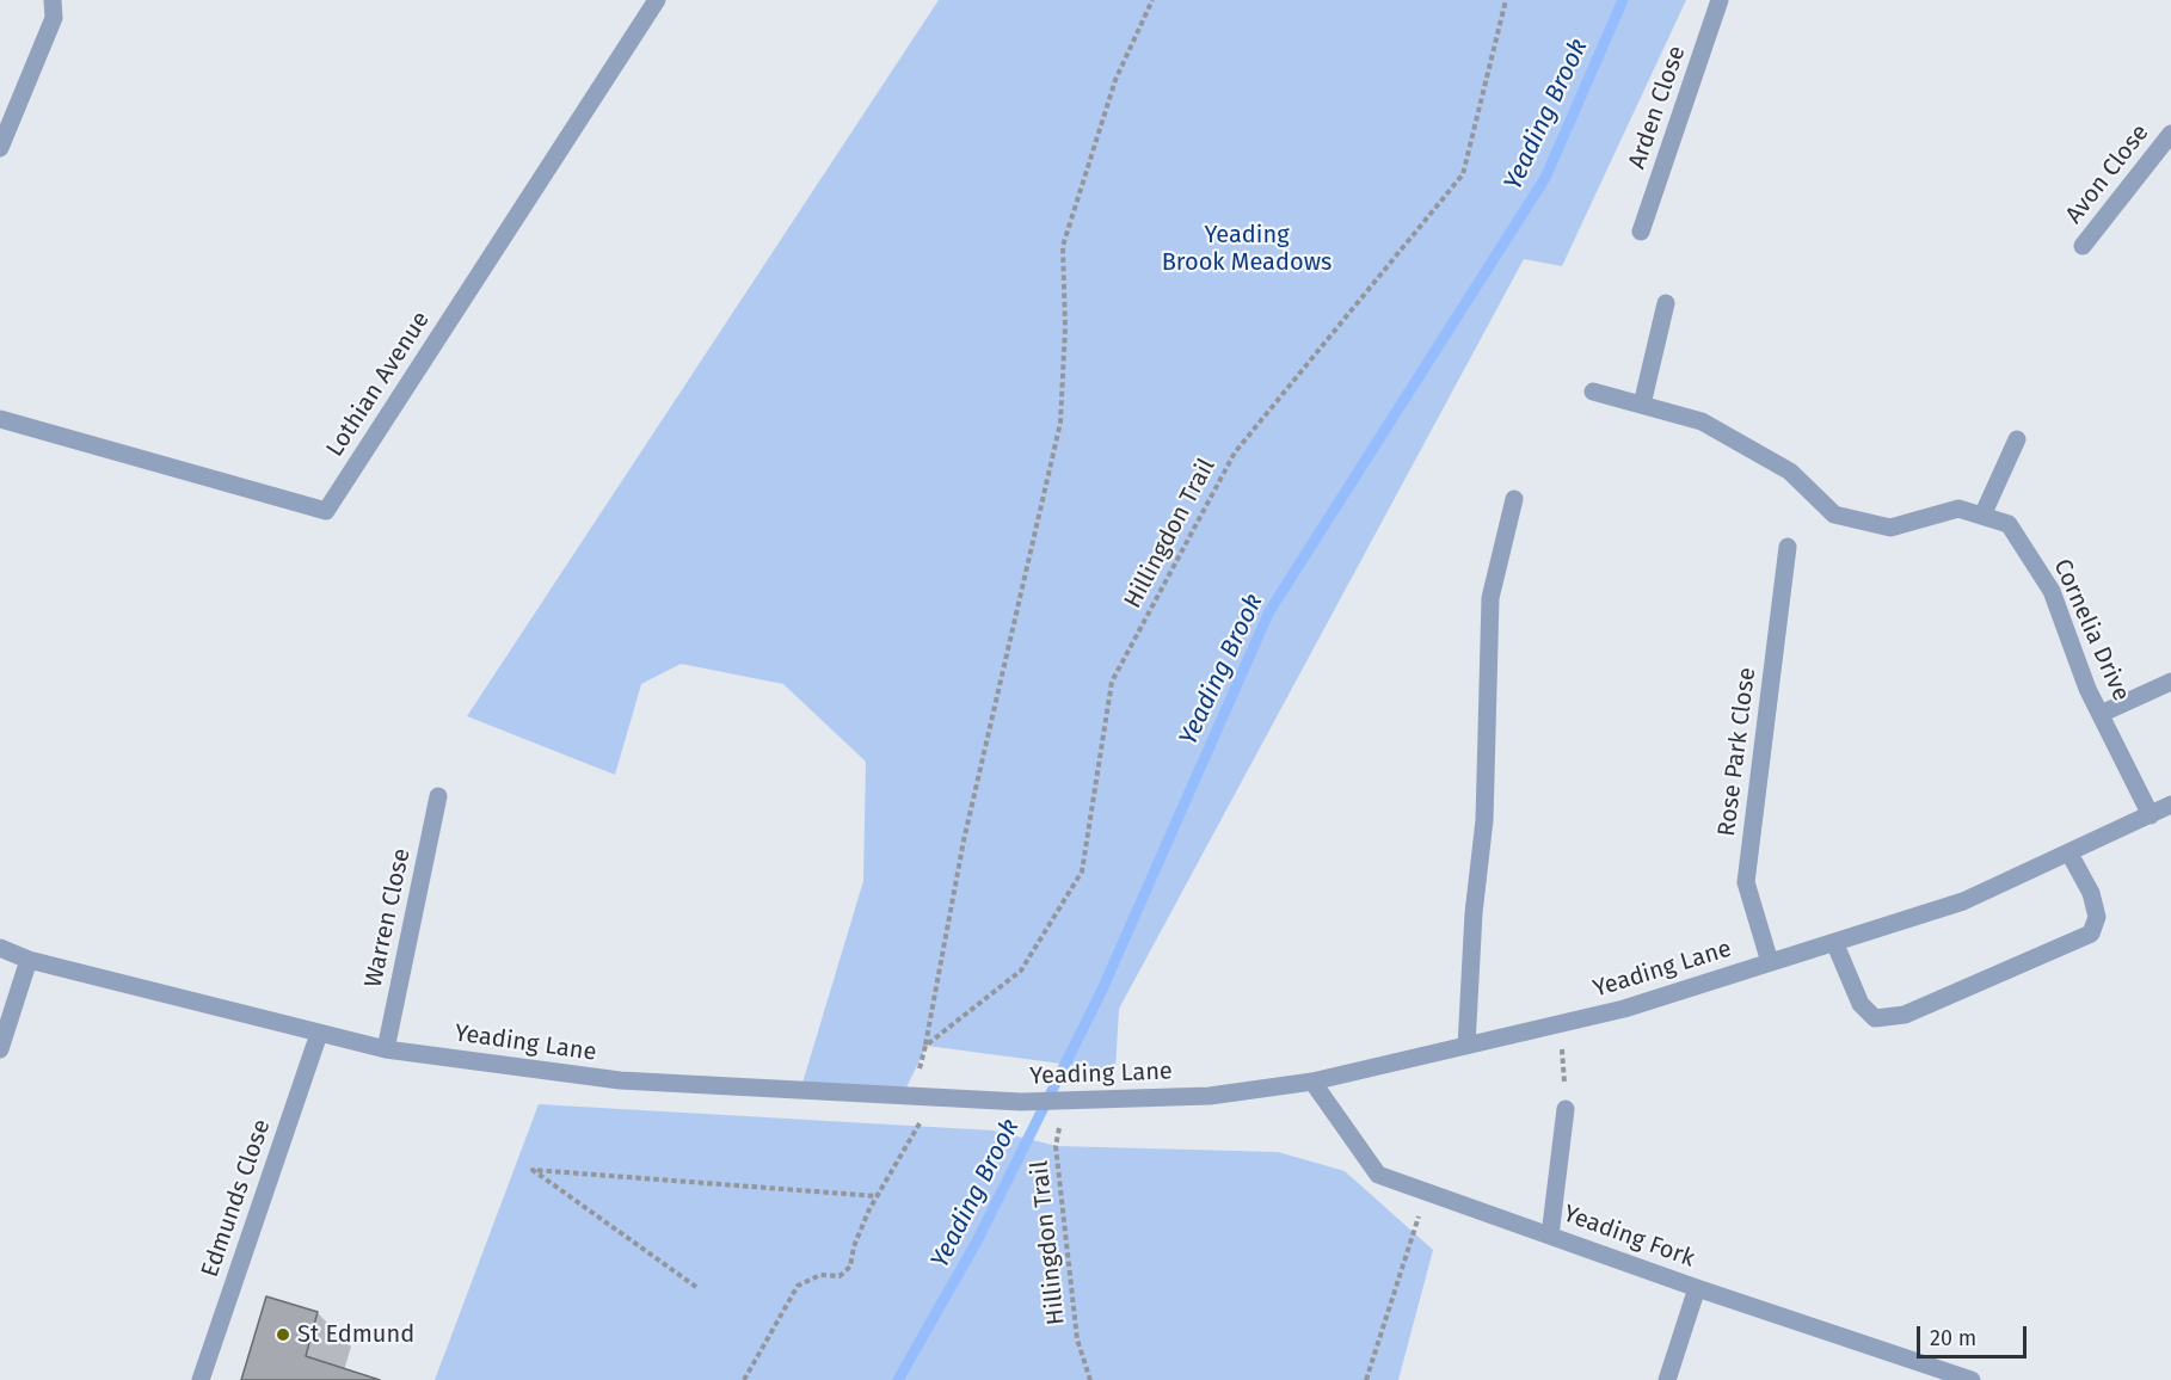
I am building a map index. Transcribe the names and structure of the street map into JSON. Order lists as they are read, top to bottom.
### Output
{
  "streets": {
    "street": [
      "Arden Close",
      "Avon Close",
      "Lothian Avenue",
      "Cornelia Drive",
      "Rose Park Close",
      "Warren Close",
      "Yeading Lane",
      "Edmunds Close",
      "Yeading Fork"
    ],
    "path": ["Hillingdon Trail"]
  },
  "crossings": [
    ["Hillingdon Trail", "Yeading Lane"],
    ["Cornelia Drive", "Yeading Lane"],
    ["Rose Park Close", "Yeading Lane"],
    ["Warren Close", "Yeading Lane"],
    ["Yeading Lane", "Edmunds Close"],
    ["Yeading Lane", "Yeading Fork"]
  ],
  "water": ["Yeading Brook"],
  "parks": ["Yeading Brook Meadows"],
  "places": ["St Edmund"],
  "scale_bar": "20 m"
}
